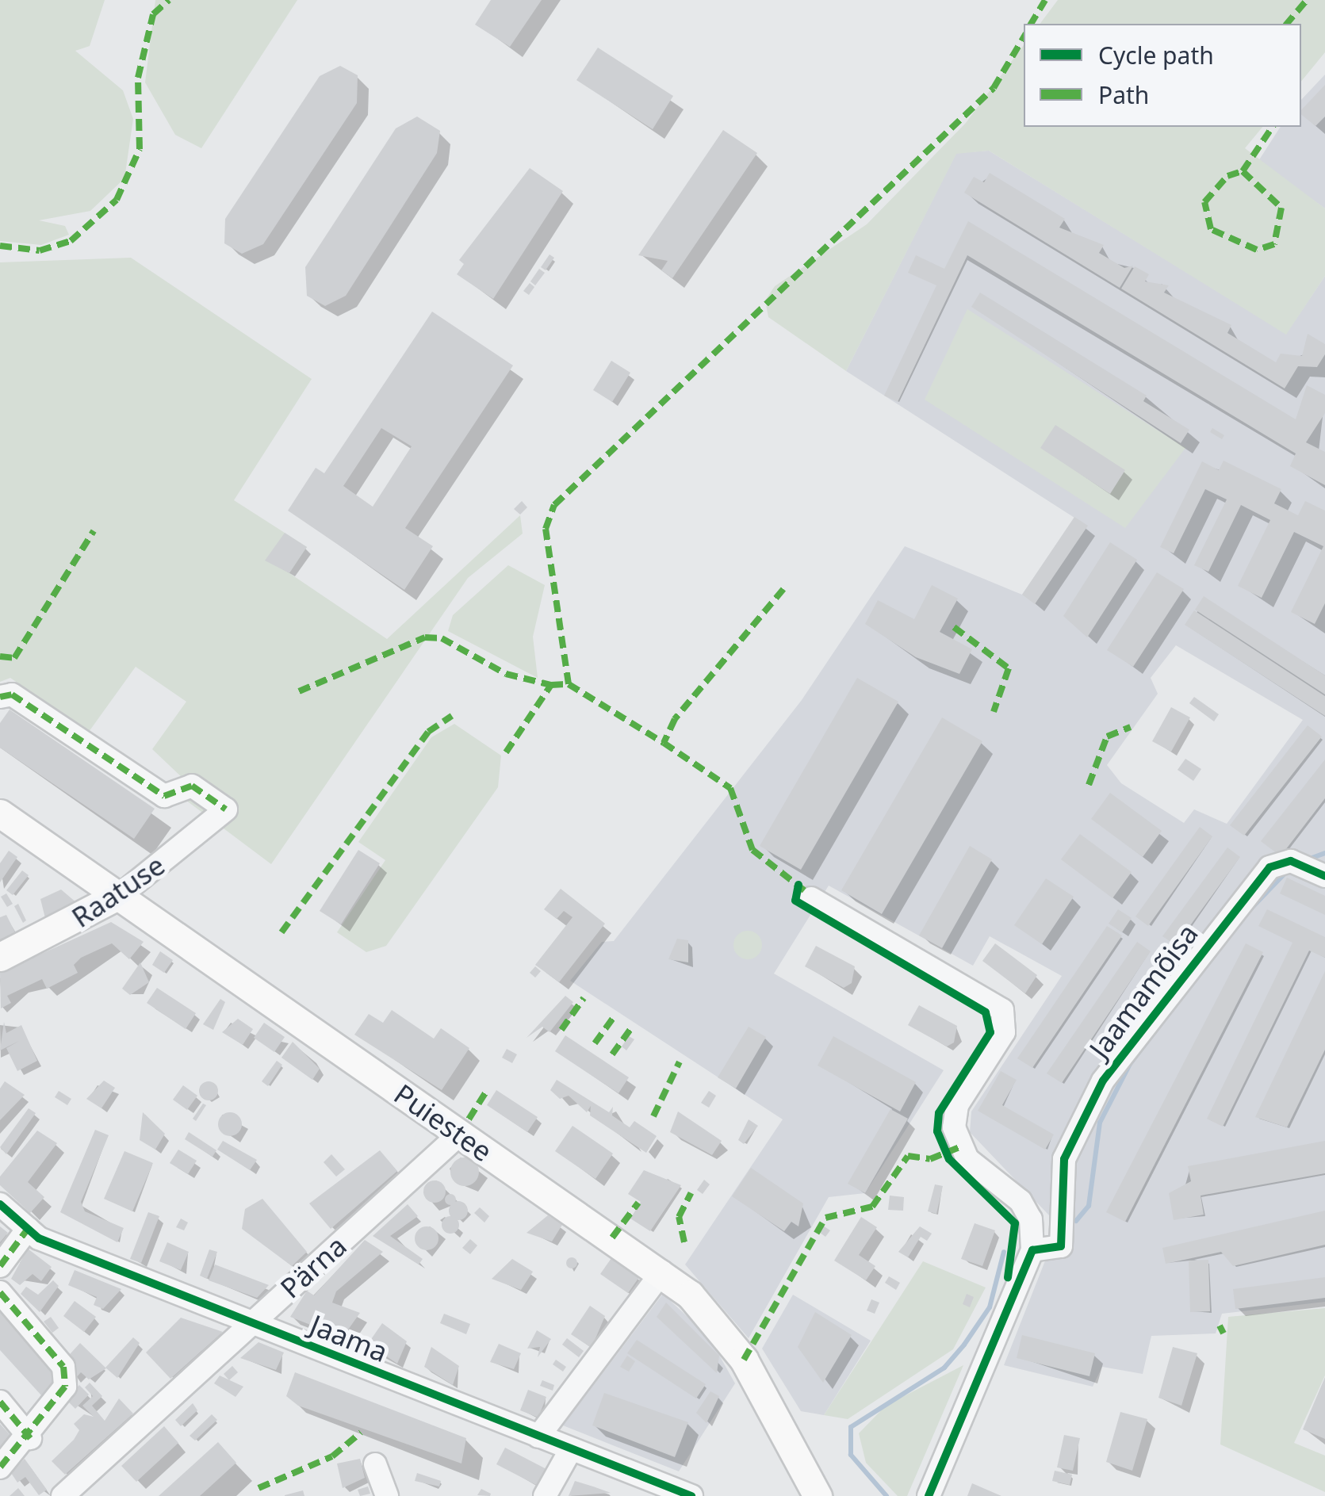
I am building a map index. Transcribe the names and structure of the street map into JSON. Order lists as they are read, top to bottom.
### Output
{
  "streets": {
    "main road": ["Raatuse", "Puiestee"],
    "street": ["Jaamamõisa", "Pärna", "Jaama"]
  },
  "crossings": [
    ["Raatuse", "Puiestee"],
    ["Puiestee", "Pärna"],
    ["Pärna", "Jaama"]
  ],
  "legend": ["Cycle path", "Path"]
}
